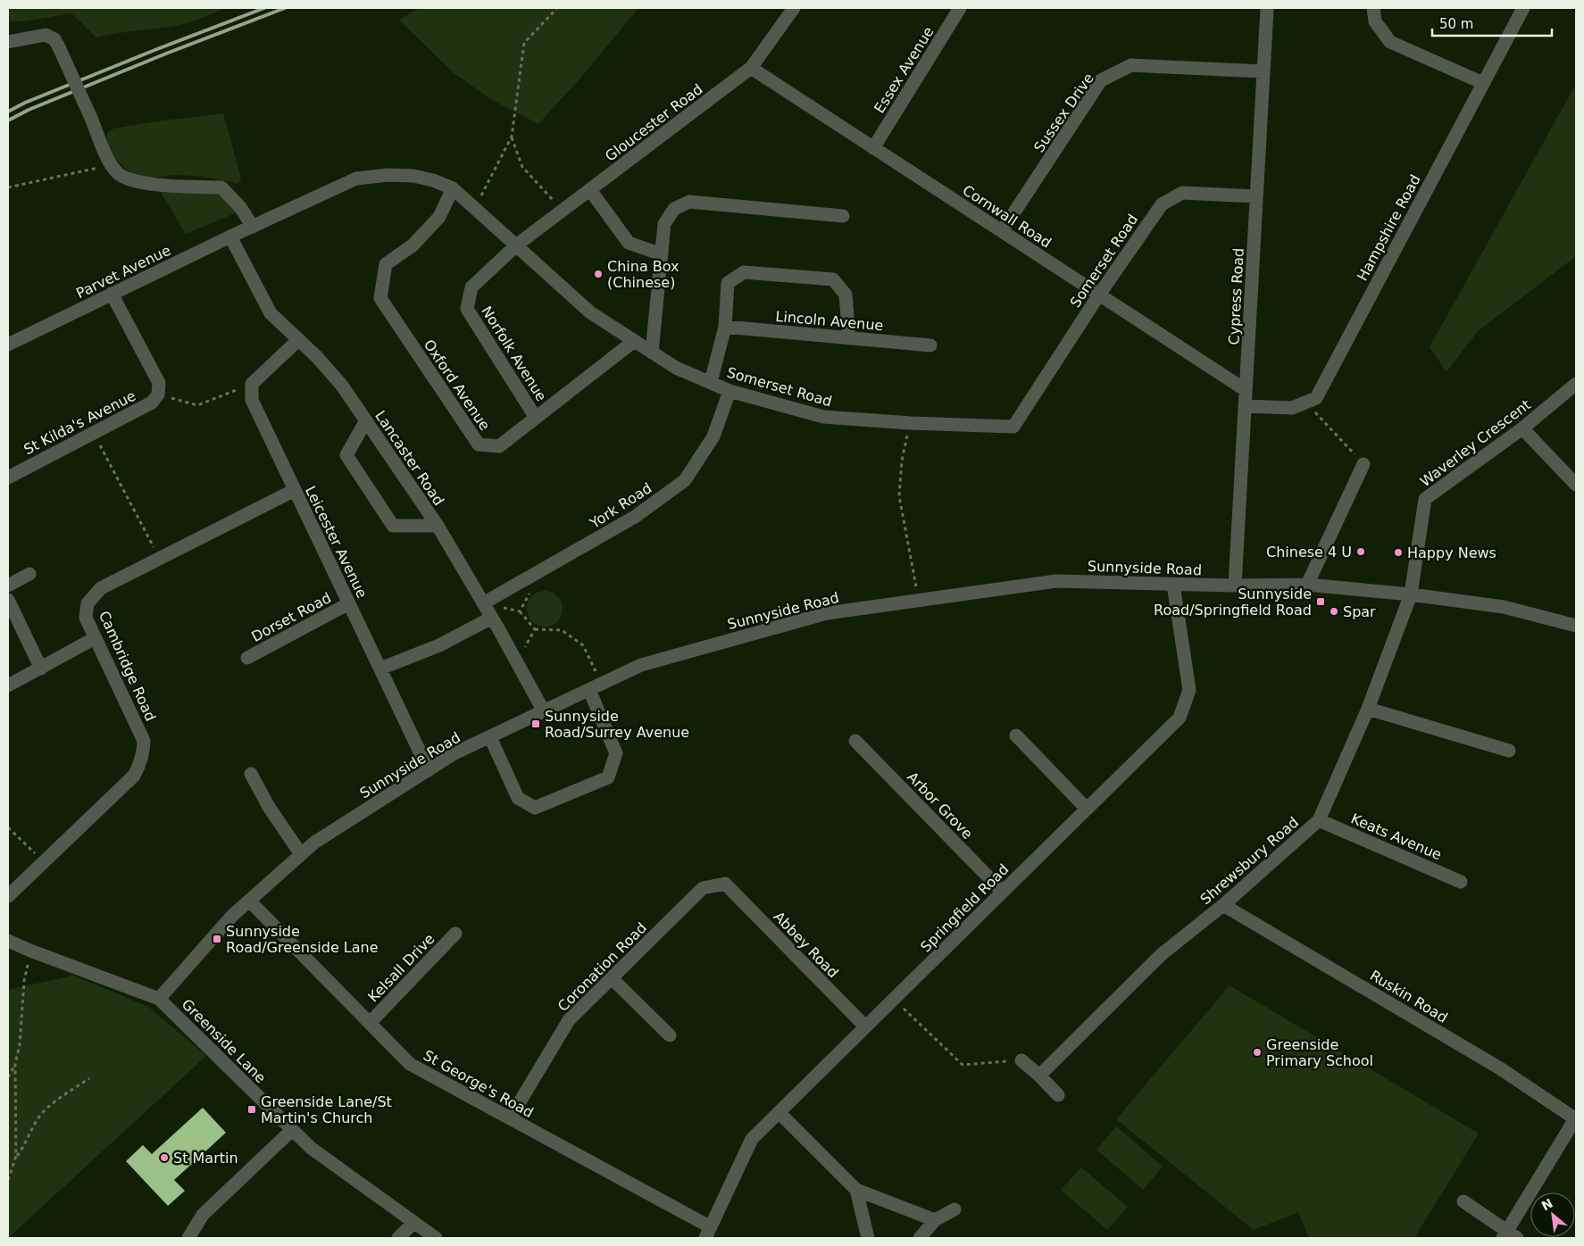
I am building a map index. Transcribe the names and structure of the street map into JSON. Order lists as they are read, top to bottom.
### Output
{
  "streets": {
    "street": [
      "Essex Avenue",
      "Sussex Drive",
      "Gloucester Road",
      "Cornwall Road",
      "Hampshire Road",
      "Somerset Road",
      "Parvet Avenue",
      "Cypress Road",
      "Lincoln Avenue",
      "Norfolk Avenue",
      "Oxford Avenue",
      "St Kilda's Avenue",
      "Waverley Crescent",
      "Lancaster Road",
      "York Road",
      "Leicester Avenue",
      "Sunnyside Road",
      "Dorset Road",
      "Cambridge Road",
      "Arbor Grove",
      "Keats Avenue",
      "Shrewsbury Road",
      "Springfield Road",
      "Abbey Road",
      "Coronation Road",
      "Kelsall Drive",
      "Ruskin Road",
      "Greenside Lane",
      "St George's Road"
    ]
  },
  "crossings": [
    ["Essex Avenue", "Cornwall Road"],
    ["Sussex Drive", "Cornwall Road"],
    ["Sussex Drive", "Cypress Road"],
    ["Gloucester Road", "Cornwall Road"],
    ["Gloucester Road", "Somerset Road"],
    ["Gloucester Road", "Norfolk Avenue"],
    ["Cornwall Road", "Somerset Road"],
    ["Cornwall Road", "Cypress Road"],
    ["Hampshire Road", "Cypress Road"],
    ["Somerset Road", "Parvet Avenue"],
    ["Somerset Road", "Cypress Road"],
    ["Somerset Road", "Norfolk Avenue"],
    ["Somerset Road", "Oxford Avenue"],
    ["Somerset Road", "York Road"],
    ["Parvet Avenue", "St Kilda's Avenue"],
    ["Parvet Avenue", "Lancaster Road"],
    ["Cypress Road", "Sunnyside Road"],
    ["Norfolk Avenue", "Oxford Avenue"],
    ["Waverley Crescent", "Sunnyside Road"],
    ["Waverley Crescent", "Shrewsbury Road"],
    ["Lancaster Road", "York Road"],
    ["Lancaster Road", "Sunnyside Road"],
    ["Leicester Avenue", "Sunnyside Road"],
    ["Leicester Avenue", "Dorset Road"],
    ["Leicester Avenue", "Cambridge Road"],
    ["Sunnyside Road", "Shrewsbury Road"],
    ["Sunnyside Road", "Springfield Road"],
    ["Sunnyside Road", "Greenside Lane"],
    ["Sunnyside Road", "St George's Road"],
    ["Arbor Grove", "Springfield Road"],
    ["Keats Avenue", "Shrewsbury Road"],
    ["Shrewsbury Road", "Ruskin Road"],
    ["Springfield Road", "Abbey Road"],
    ["Springfield Road", "St George's Road"],
    ["Abbey Road", "Coronation Road"],
    ["Coronation Road", "St George's Road"],
    ["Kelsall Drive", "St George's Road"]
  ],
  "places": {
    "other": [
      "China Box (Chinese)",
      "Chinese 4 U",
      "Happy News",
      "Spar",
      "Greenside Primary School",
      "St Martin"
    ],
    "transit": [
      "Sunnyside Road/Springfield Road",
      "Sunnyside Road/Surrey Avenue",
      "Sunnyside Road/Greenside Lane",
      "Greenside Lane/St Martin's Church"
    ]
  },
  "scale_bar": "50 m",
  "north": "top left"
}
